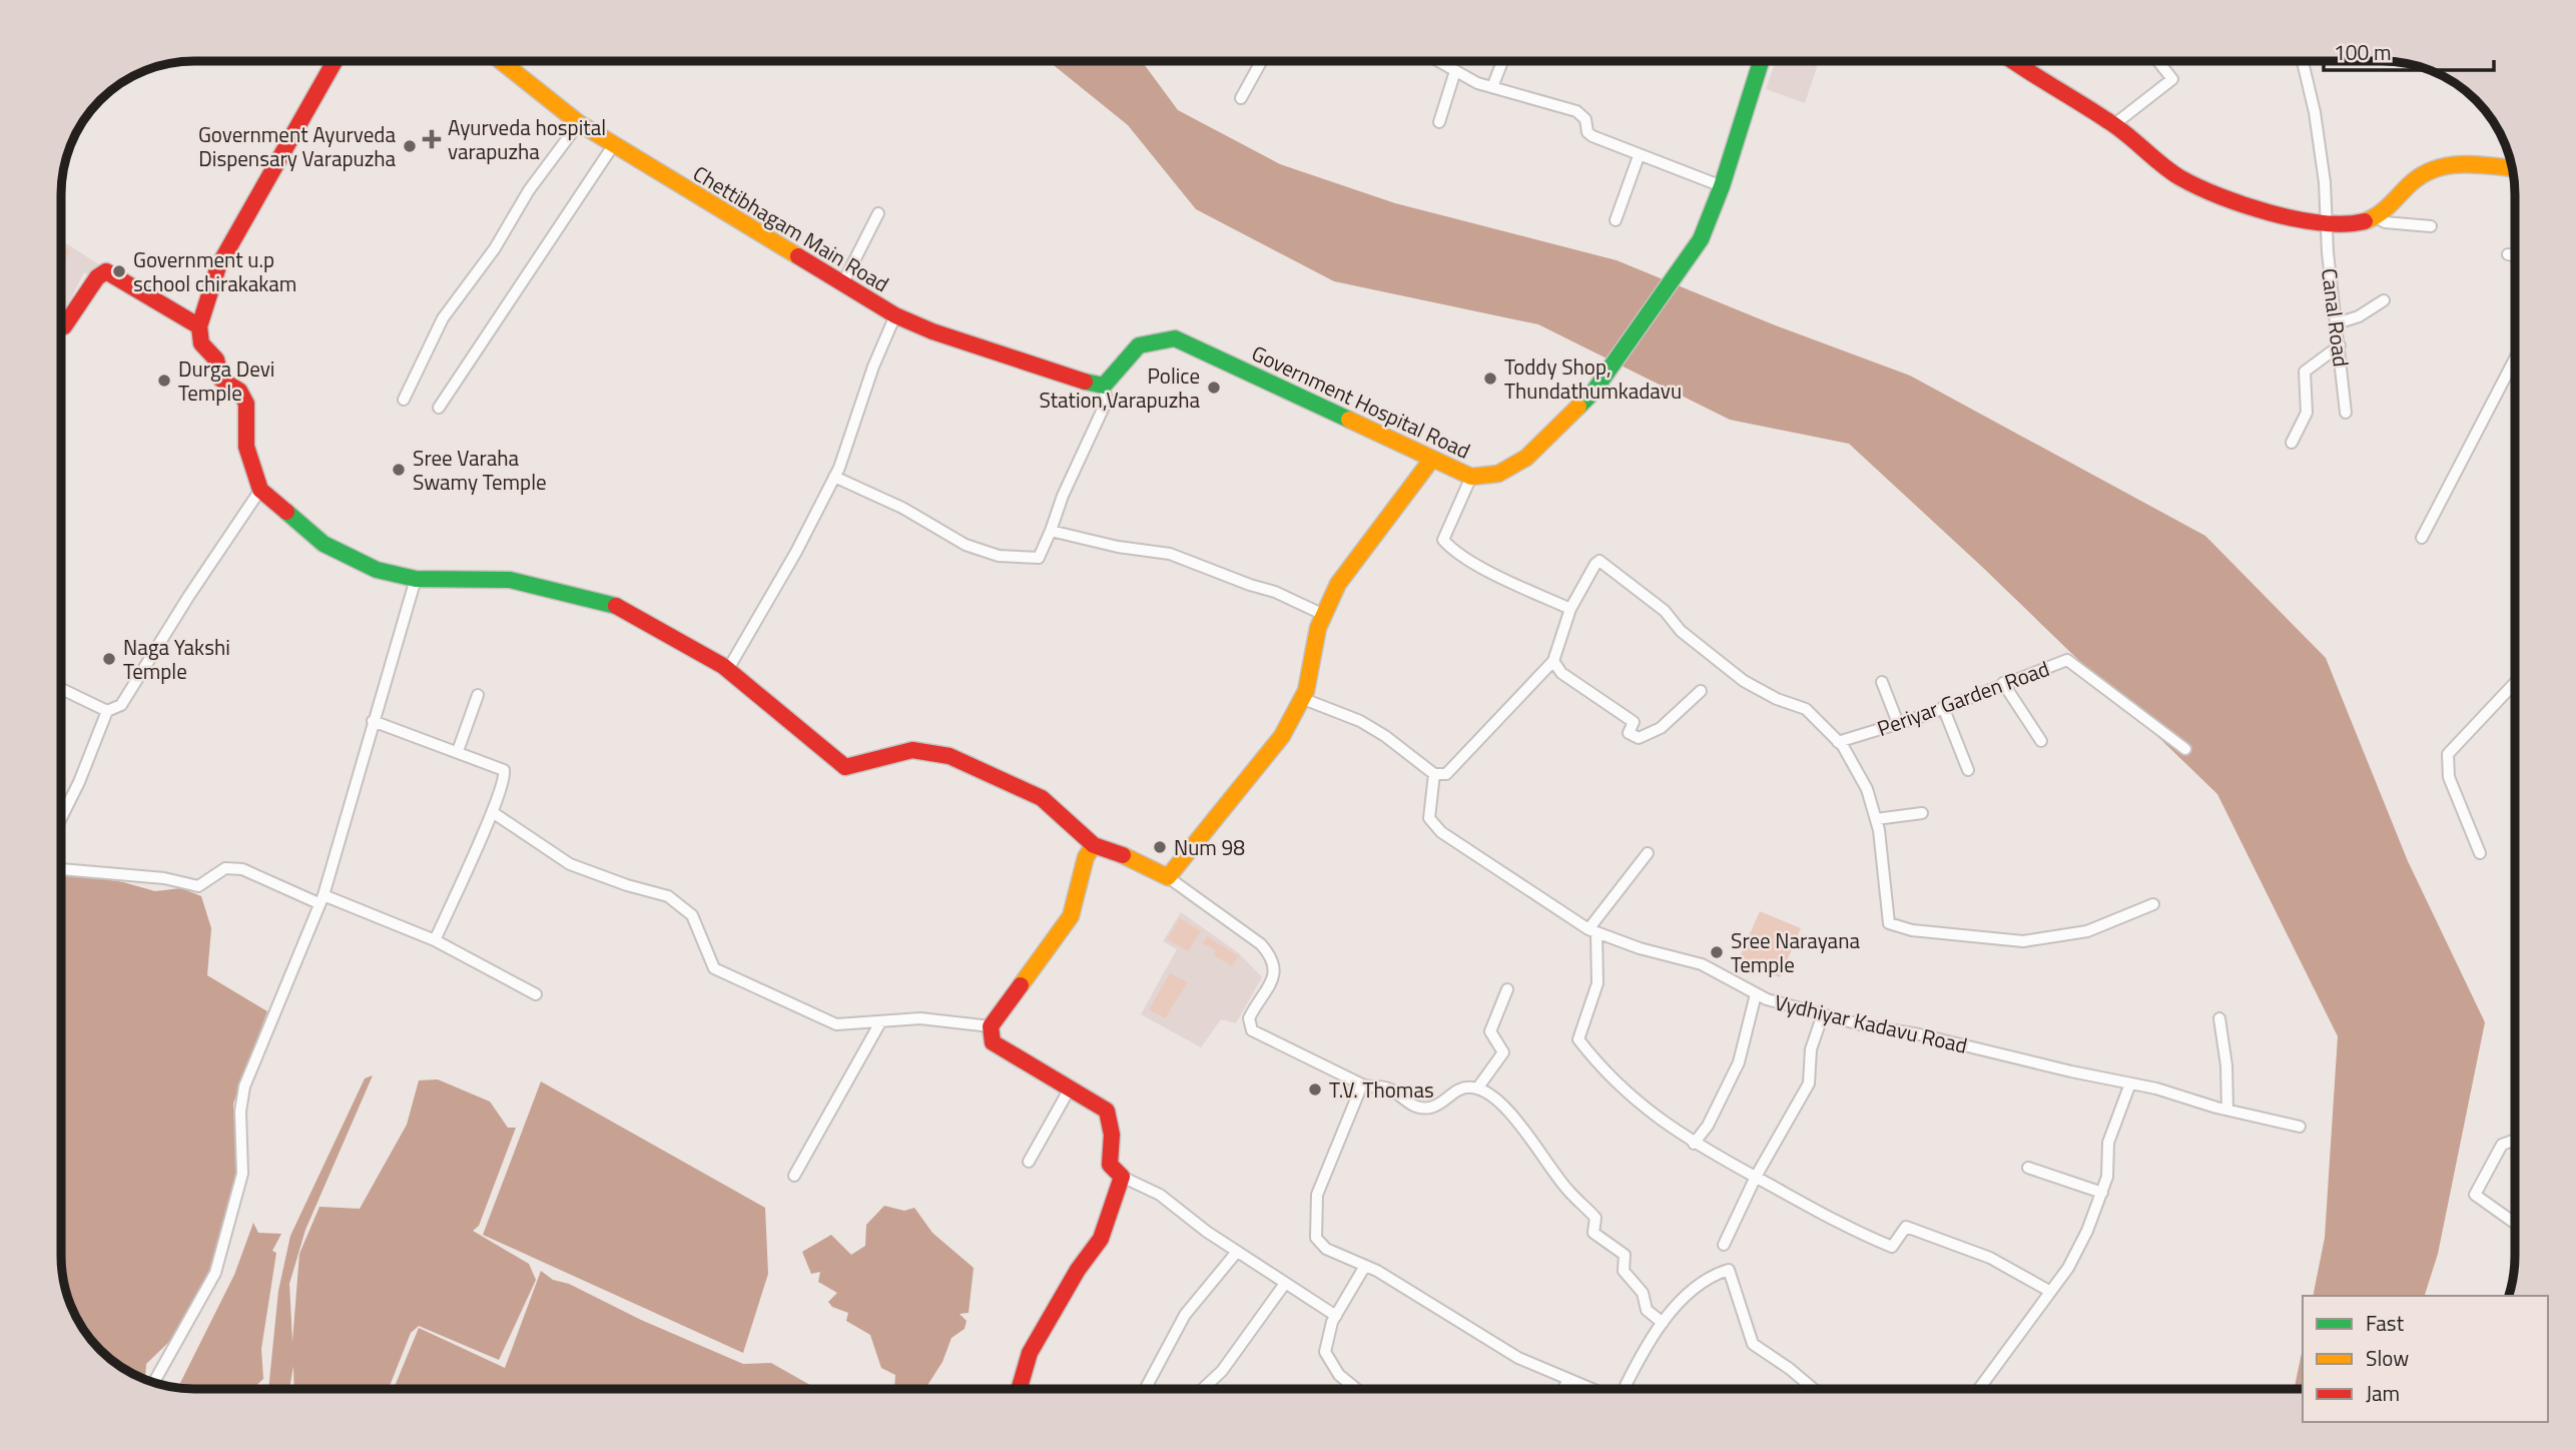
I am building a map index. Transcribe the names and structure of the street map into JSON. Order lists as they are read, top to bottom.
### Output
{
  "streets": {
    "street": [
      "Chettibhagam Main Road",
      "Canal Road",
      "Government Hospital Road",
      "Periyar Garden Road",
      "Vydhiyar Kadavu Road"
    ]
  },
  "crossings": [
    ["Chettibhagam Main Road", "Government Hospital Road"]
  ],
  "places": {
    "health": ["Ayurveda hospital varapuzha"],
    "other": [
      "Government Ayurveda Dispensary Varapuzha",
      "Government u.p school chirakakam",
      "Toddy Shop, Thundathumkadavu",
      "Durga Devi Temple",
      "Police Station,Varapuzha",
      "Sree Varaha Swamy Temple",
      "Naga Yakshi Temple",
      "Num 98",
      "Sree Narayana Temple",
      "T.V. Thomas"
    ]
  },
  "legend": ["Fast", "Slow", "Jam"],
  "scale_bar": "100 m"
}
